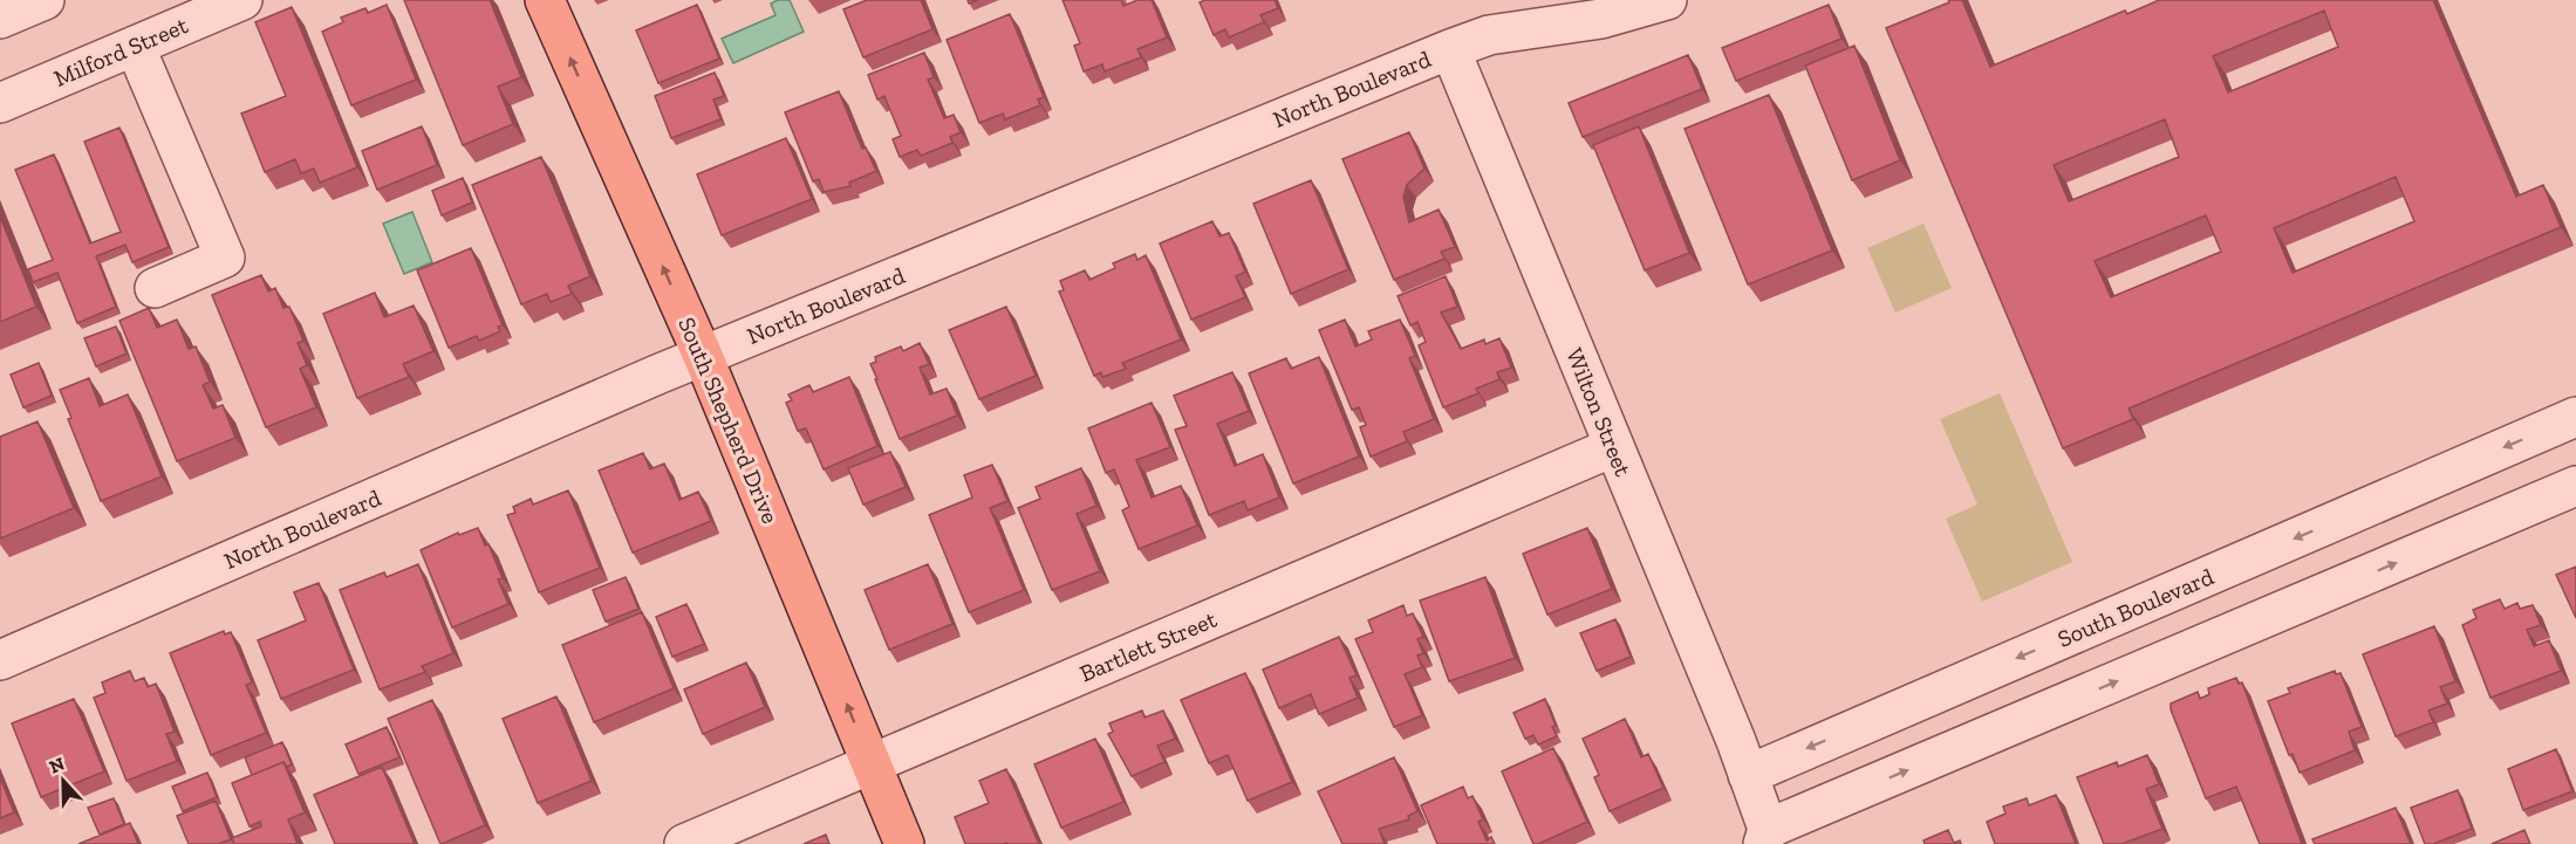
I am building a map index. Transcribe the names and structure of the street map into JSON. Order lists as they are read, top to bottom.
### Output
{
  "streets": {
    "main road": ["South Shepherd Drive"],
    "street": [
      "Milford Street",
      "North Boulevard",
      "Wilton Street",
      "South Boulevard",
      "Bartlett Street"
    ]
  },
  "crossings": [
    ["North Boulevard", "Wilton Street"],
    ["North Boulevard", "South Shepherd Drive"],
    ["Wilton Street", "South Boulevard"],
    ["Wilton Street", "Bartlett Street"],
    ["South Shepherd Drive", "Bartlett Street"]
  ],
  "one_way": ["South Shepherd Drive"],
  "north": "top"
}
